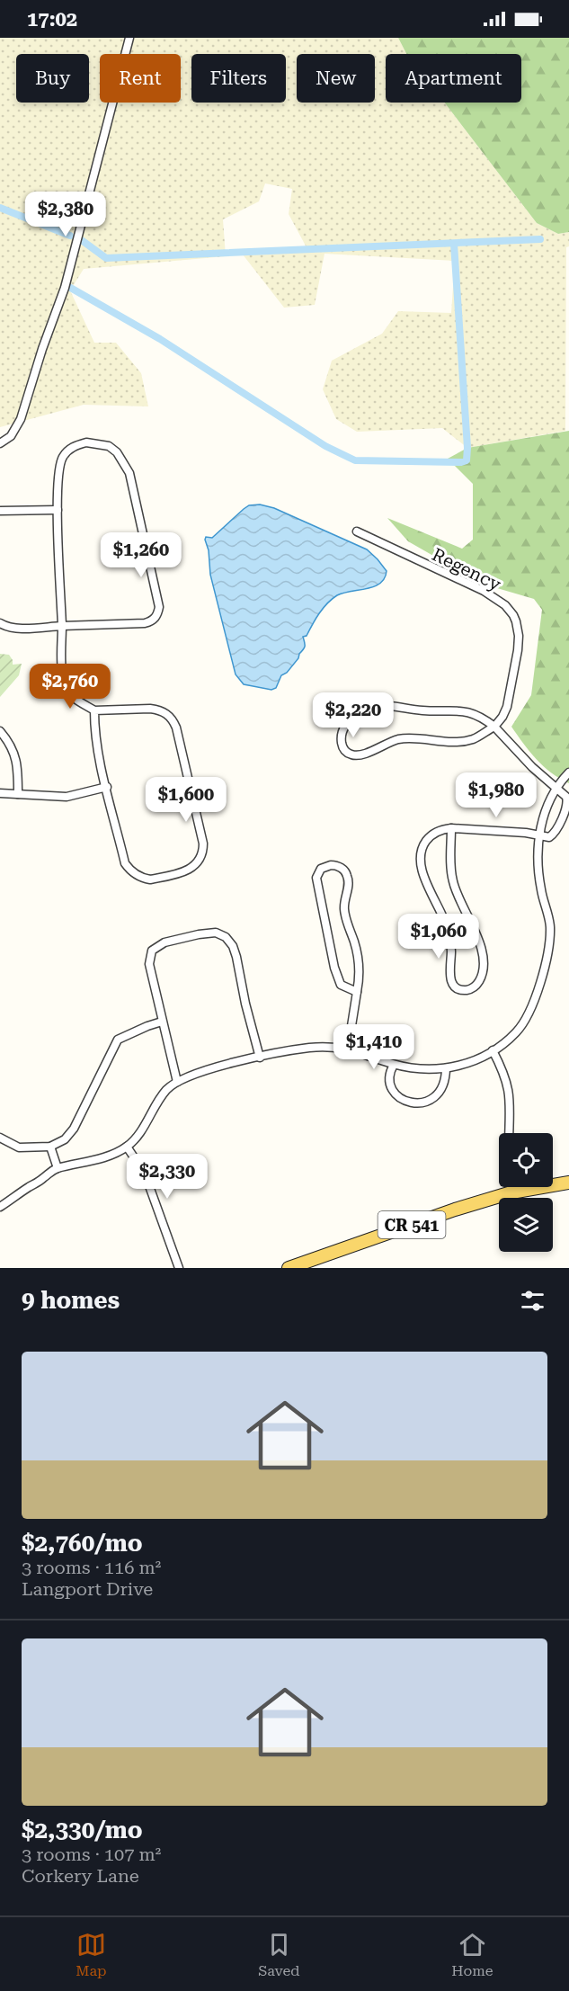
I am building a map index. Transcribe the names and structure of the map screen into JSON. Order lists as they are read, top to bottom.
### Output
{
  "streets": {
    "main road": ["CR 541"],
    "street": ["Regency"]
  },
  "page": {
    "status": "17:02",
    "chip": [
      "Buy",
      "Rent",
      "Filters",
      "New",
      "Apartment"
    ],
    "price": [
      "$2,380",
      "$1,260",
      "$2,760",
      "$2,220",
      "$1,980",
      "$1,600",
      "$1,060",
      "$1,410",
      "$2,330"
    ],
    "heading": "9 homes",
    "list": [
      {
        "name": "$2,760/mo",
        "note": "3 rooms · 116 m² · Langport Drive"
      },
      {
        "name": "$2,330/mo",
        "note": "3 rooms · 107 m² · Corkery Lane"
      }
    ],
    "tabs": ["Map", "Saved", "Home"]
  }
}
